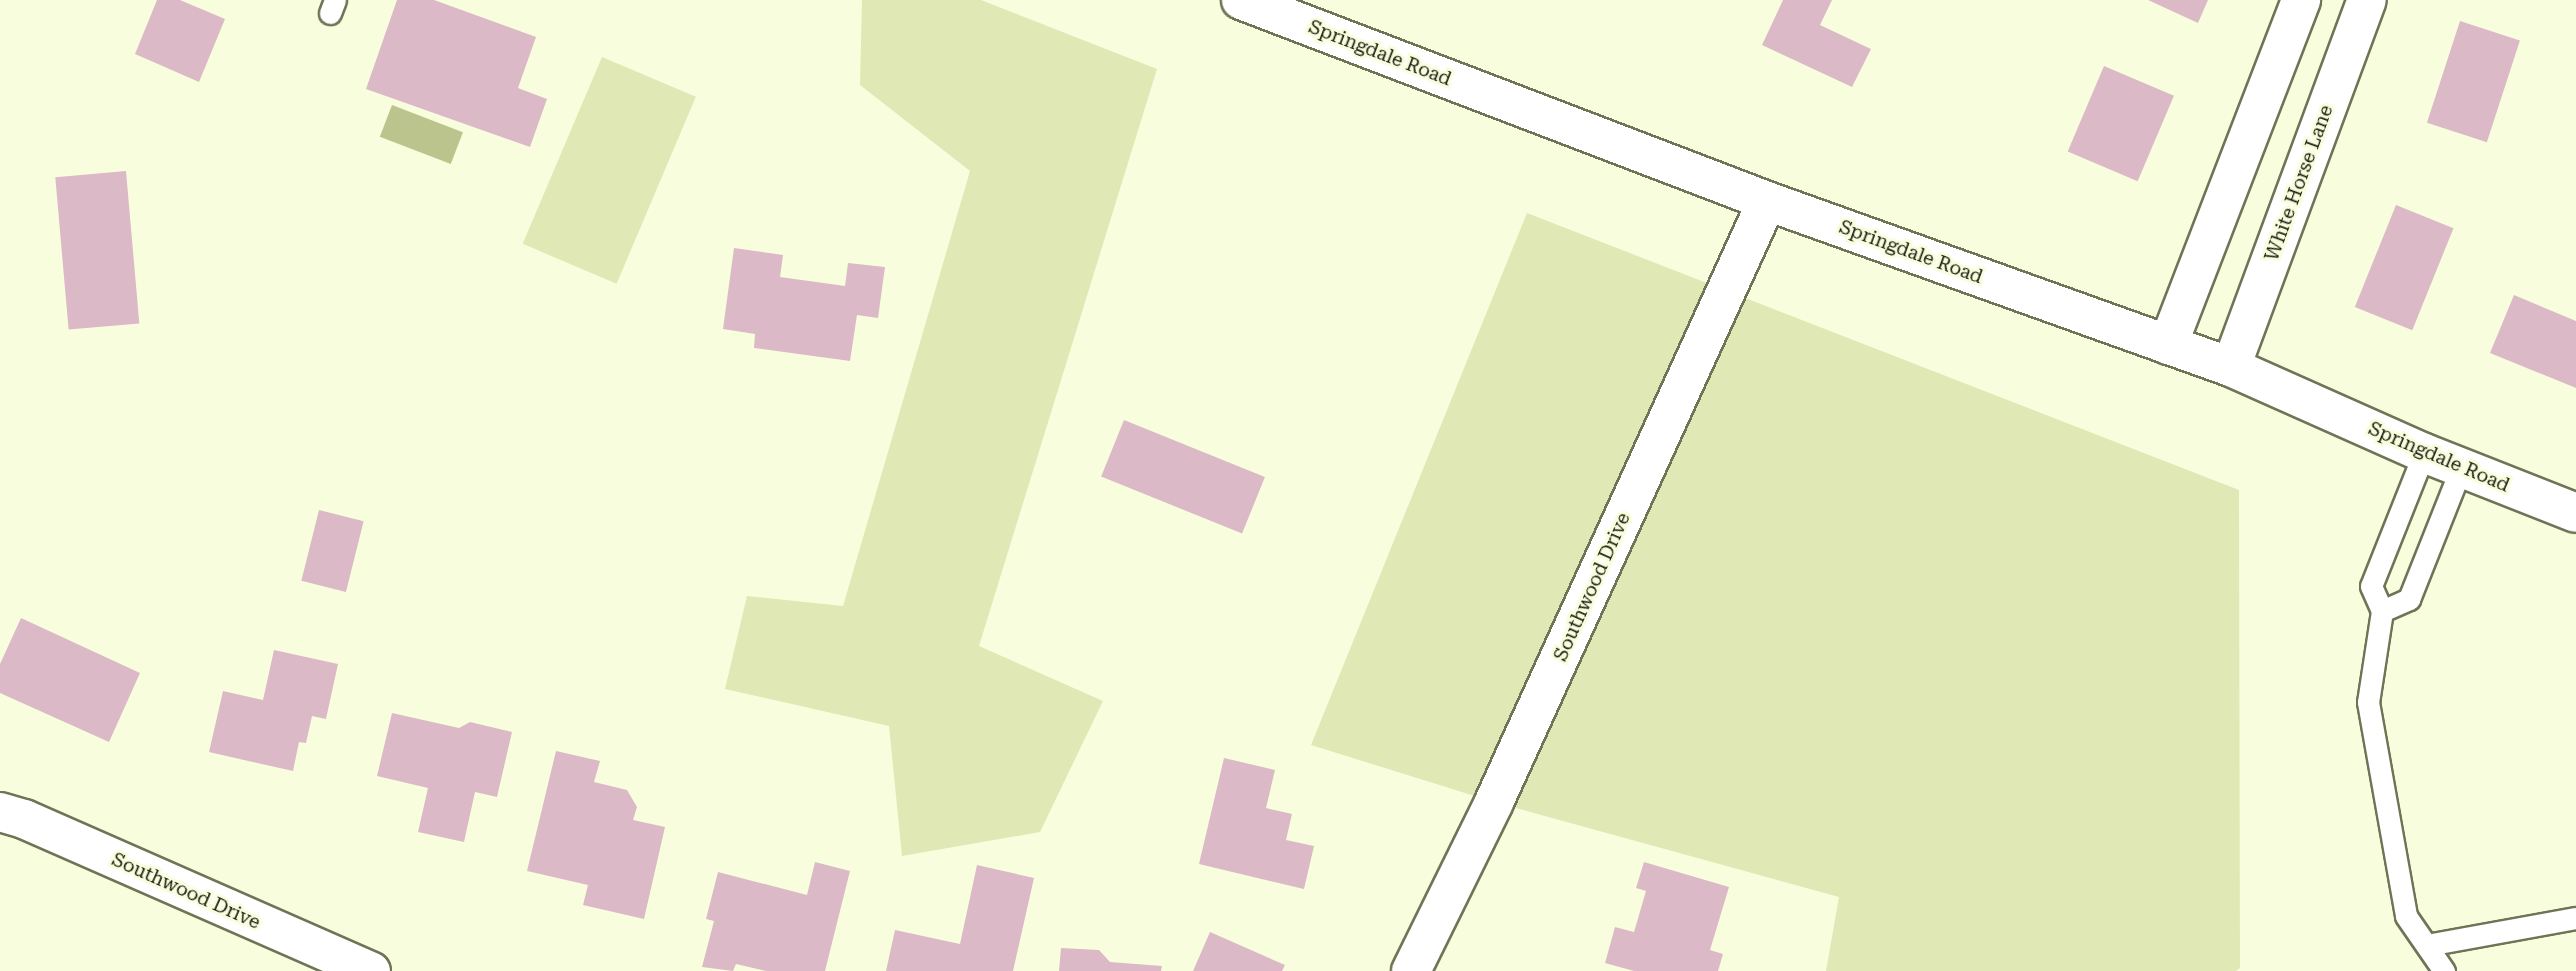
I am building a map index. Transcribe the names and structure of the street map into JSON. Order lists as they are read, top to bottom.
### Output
{
  "streets": {
    "street": ["Springdale Road", "White Horse Lane", "Southwood Drive"]
  },
  "crossings": [
    ["Springdale Road", "White Horse Lane"],
    ["Springdale Road", "Southwood Drive"]
  ]
}
